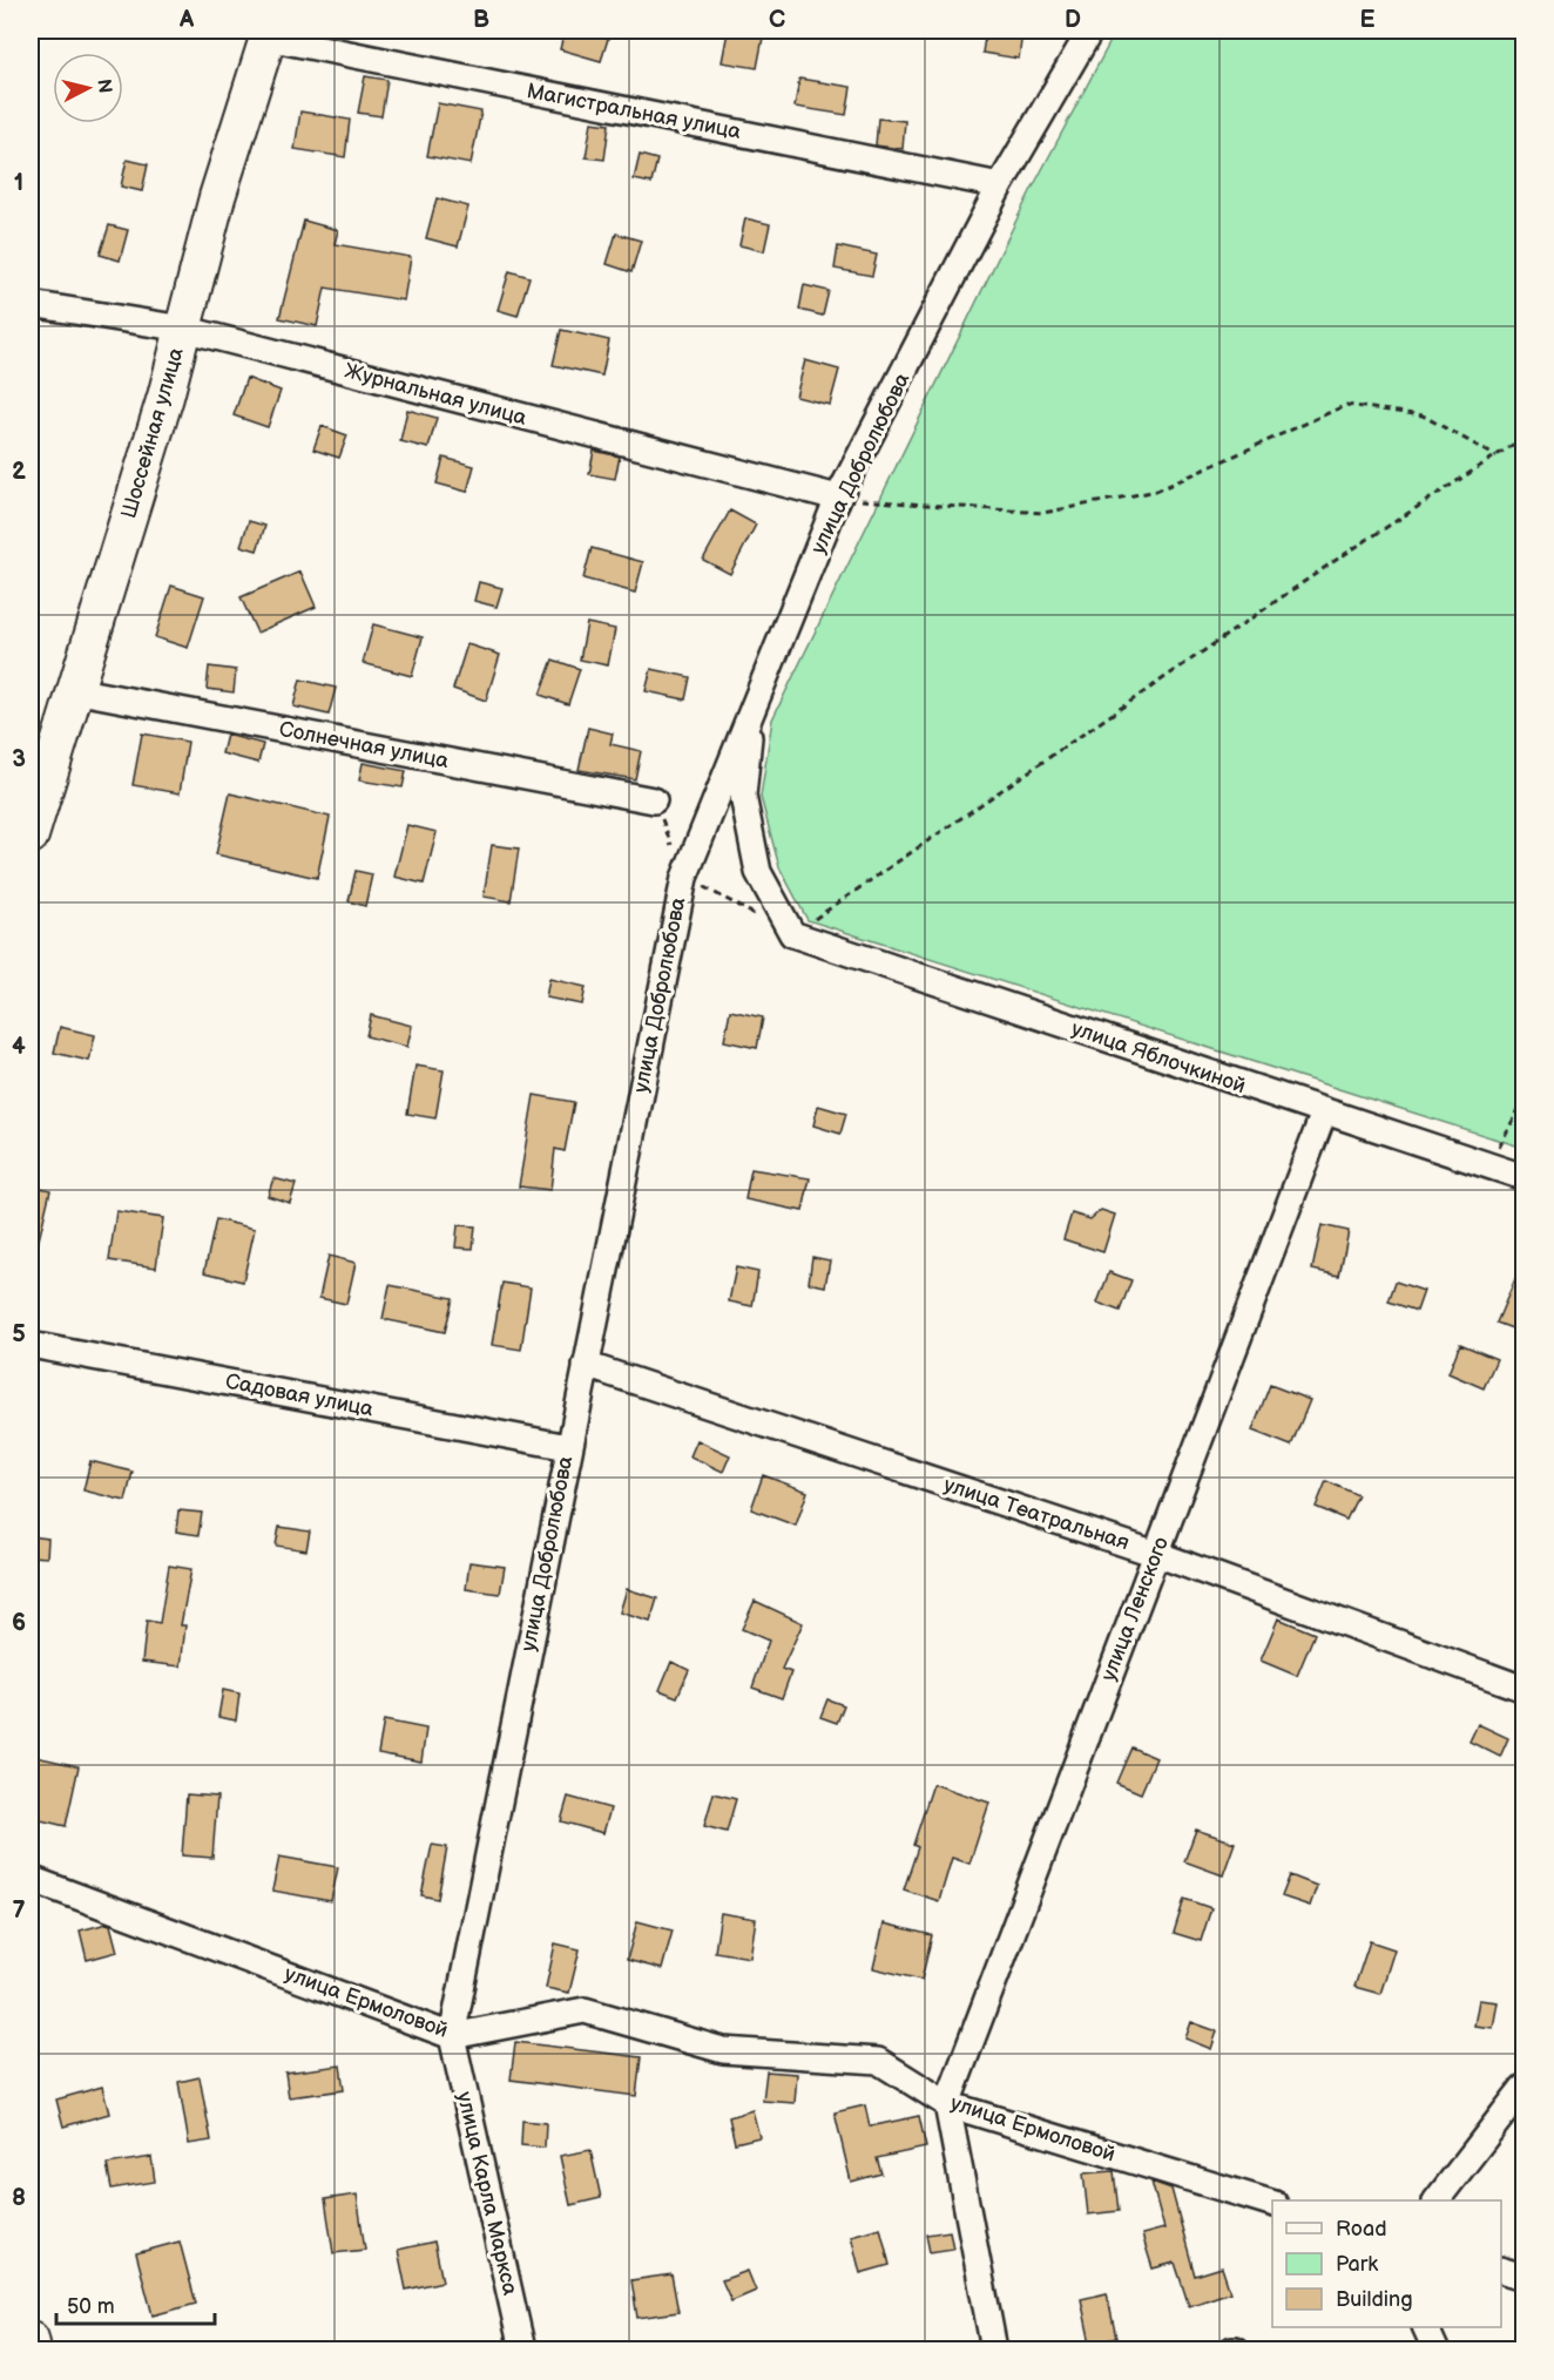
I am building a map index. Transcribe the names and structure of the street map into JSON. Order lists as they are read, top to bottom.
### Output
{
  "streets": {
    "main road": ["Шоссейная улица"],
    "street": [
      "Магистральная улица",
      "Журнальная улица",
      "улица Добролюбова",
      "Солнечная улица",
      "улица Яблочкиной",
      "Садовая улица",
      "улица Театральная",
      "улица Ленского",
      "улица Ермоловой",
      "улица Карла Маркса"
    ]
  },
  "crossings": [
    ["Магистральная улица", "Шоссейная улица"],
    ["Магистральная улица", "улица Добролюбова"],
    ["Журнальная улица", "Шоссейная улица"],
    ["Журнальная улица", "улица Добролюбова"],
    ["Шоссейная улица", "Солнечная улица"],
    ["улица Добролюбова", "Садовая улица"],
    ["улица Добролюбова", "улица Театральная"],
    ["улица Добролюбова", "улица Ермоловой"],
    ["улица Добролюбова", "улица Карла Маркса"],
    ["улица Яблочкиной", "улица Ленского"],
    ["улица Театральная", "улица Ленского"],
    ["улица Ленского", "улица Ермоловой"],
    ["улица Ермоловой", "улица Карла Маркса"]
  ],
  "legend": ["Road", "Park", "Building"],
  "scale_bar": "50 m",
  "north": "right",
  "grid": {
    "columns": [
      "A",
      "B",
      "C",
      "D",
      "E"
    ],
    "rows": [
      "1",
      "2",
      "3",
      "4",
      "5",
      "6",
      "7",
      "8"
    ]
  }
}
